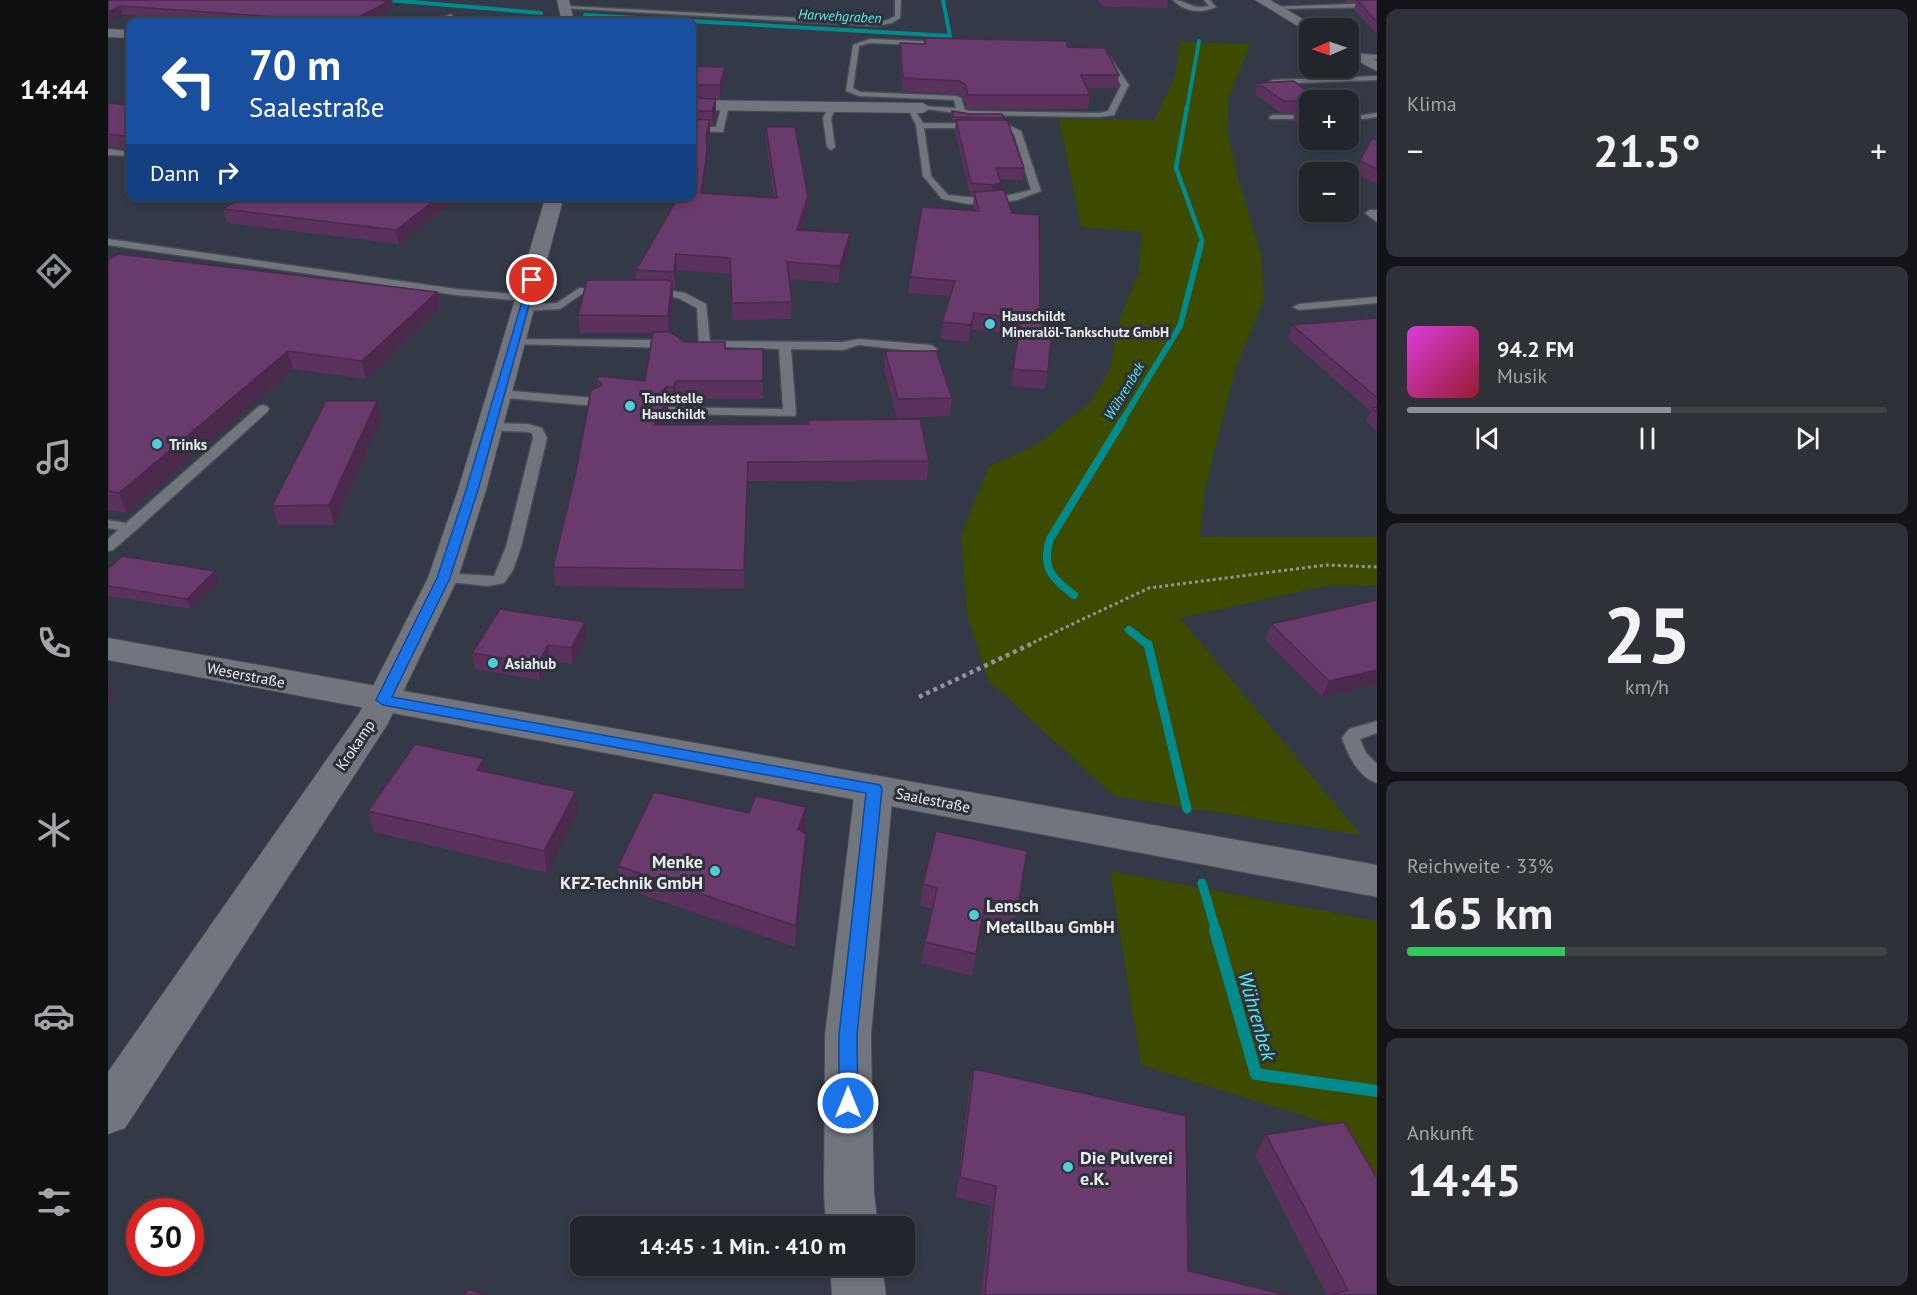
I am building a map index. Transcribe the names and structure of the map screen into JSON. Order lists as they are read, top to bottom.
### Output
{
  "streets": {
    "street": ["Weserstraße", "Krokamp", "Saalestraße"]
  },
  "crossings": [
    ["Weserstraße", "Krokamp"],
    ["Weserstraße", "Saalestraße"],
    ["Krokamp", "Saalestraße"]
  ],
  "water": ["Harwehgraben", "Wührenbek"],
  "places": [
    "Hauschildt Mineralöl-Tankschutz GmbH",
    "Tankstelle Hauschildt",
    "Trinks",
    "Asiahub",
    "Menke KFZ-Technik GmbH",
    "Lensch Metallbau GmbH",
    "Die Pulverei e.K."
  ],
  "north": "left",
  "page": {
    "tabs": "14:44",
    "tile": [
      "Klima",
      ["25", "km/h"],
      ["Reichweite · 33%", "165 km"],
      ["Ankunft", "14:45"]
    ],
    "map_buttons": ["+", "−"],
    "turn": ["70 m", "Saalestraße"],
    "heat": ["−", "21.5°", "+"],
    "then": "Dann",
    "song": ["94.2 FM", "Musik"],
    "limit": "30",
    "trip": "14:45 · 1 Min. · 410 m"
  }
}
